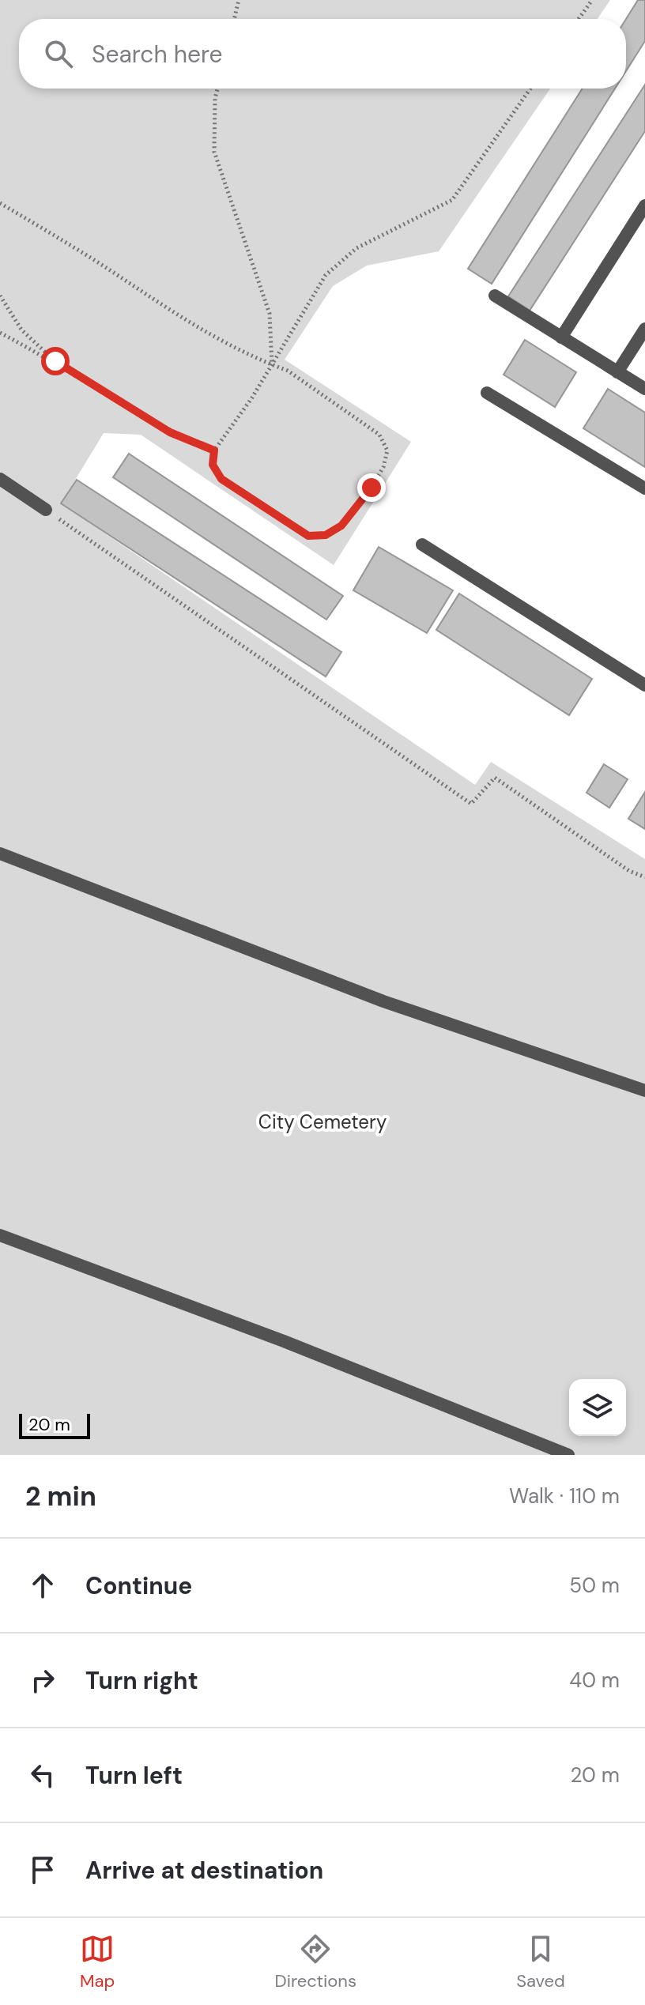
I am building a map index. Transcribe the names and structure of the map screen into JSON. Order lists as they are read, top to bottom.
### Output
{
  "parks": ["City Cemetery"],
  "scale_bar": "20 m",
  "page": {
    "search": "Search here",
    "scale": "20 m",
    "heading": ["2 min", "Walk · 110 m"],
    "list": [
      ["Continue", "50 m"],
      ["Turn right", "40 m"],
      ["Turn left", "20 m"],
      "Arrive at destination"
    ],
    "nav": ["Map", "Directions", "Saved"]
  }
}
